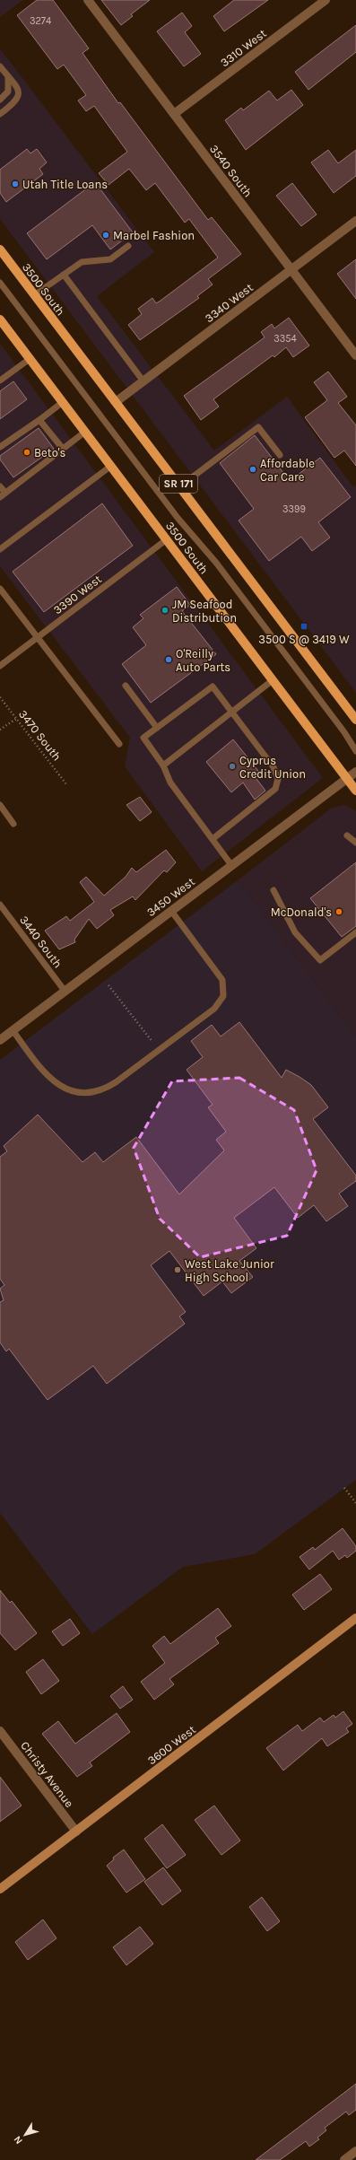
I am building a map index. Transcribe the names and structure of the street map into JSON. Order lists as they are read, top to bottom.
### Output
{
  "streets": {
    "main road": ["3500 South", "SR 171"],
    "street": [
      "3310 West",
      "3540 South",
      "3340 West",
      "3450 West",
      "3600 West",
      "Christy Avenue"
    ],
    "lane": ["3390 West", "3440 South"],
    "path": ["3470 South"]
  },
  "crossings": [
    ["3310 West", "3540 South"],
    ["3540 South", "3340 West"],
    ["3500 South", "3340 West"],
    ["3500 South", "3390 West"],
    ["3500 South", "3450 West"],
    ["3450 West", "3440 South"],
    ["3600 West", "Christy Avenue"]
  ],
  "places": {
    "other": [
      "Utah Title Loans",
      "Marbel Fashion",
      "Beto's",
      "Affordable Car Care",
      "JM Seafood Distribution",
      "O'Reilly Auto Parts",
      "Cyprus Credit Union",
      "McDonald's",
      "West Lake Junior High School"
    ],
    "transit": ["3500 S @ 3419 W"]
  },
  "house_numbers": ["3274", "3354", "3399"],
  "north": "bottom left"
}
